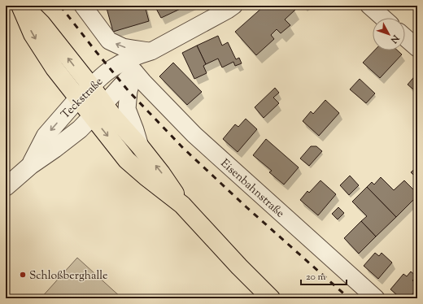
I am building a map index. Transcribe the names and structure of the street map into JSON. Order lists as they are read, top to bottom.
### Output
{
  "streets": {
    "street": ["Teckstraße", "Eisenbahnstraße"]
  },
  "crossings": [
    ["Teckstraße", "Eisenbahnstraße"]
  ],
  "places": ["Schloßberghalle"],
  "scale_bar": "20 m",
  "north": "bottom right"
}
